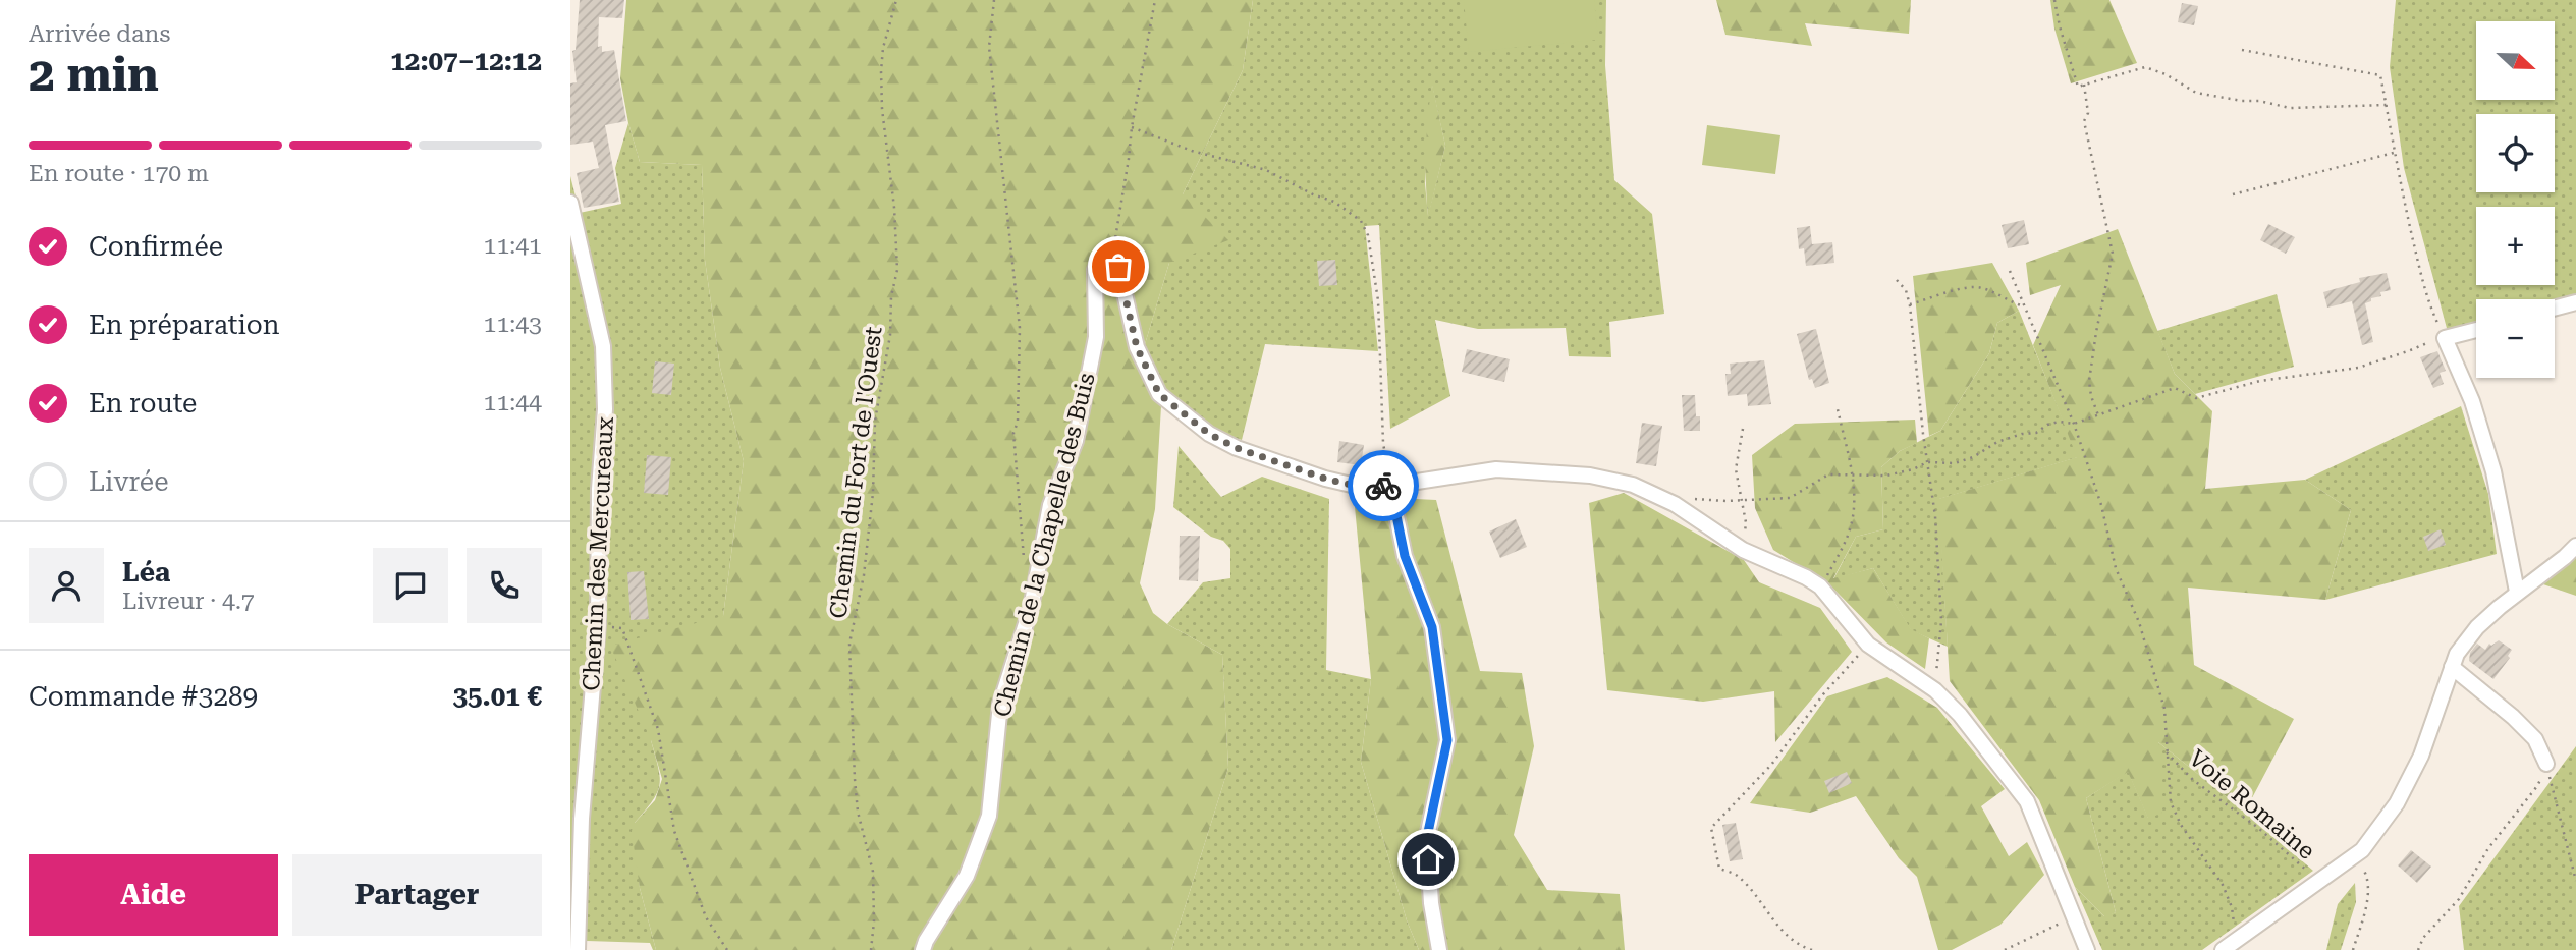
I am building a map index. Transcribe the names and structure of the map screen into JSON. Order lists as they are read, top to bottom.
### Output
{
  "streets": {
    "street": ["Chemin de la Chapelle des Buis", "Chemin des Mercureaux"],
    "path": ["Chemin du Fort de l'Ouest", "Voie Romaine"]
  },
  "north": "right",
  "page": {
    "heading": ["2 min", "Arrivée dans", "12:07–12:12"],
    "panel": [
      "Léa",
      "Livreur · 4.7",
      "Commande #3289",
      "35.01 €"
    ],
    "map_buttons": ["+", "−"],
    "bar": "En route · 170 m",
    "list": [
      ["Confirmée", "11:41"],
      ["En préparation", "11:43"],
      ["En route", "11:44"],
      "Livrée"
    ],
    "buttons": ["Aide", "Partager"]
  }
}
